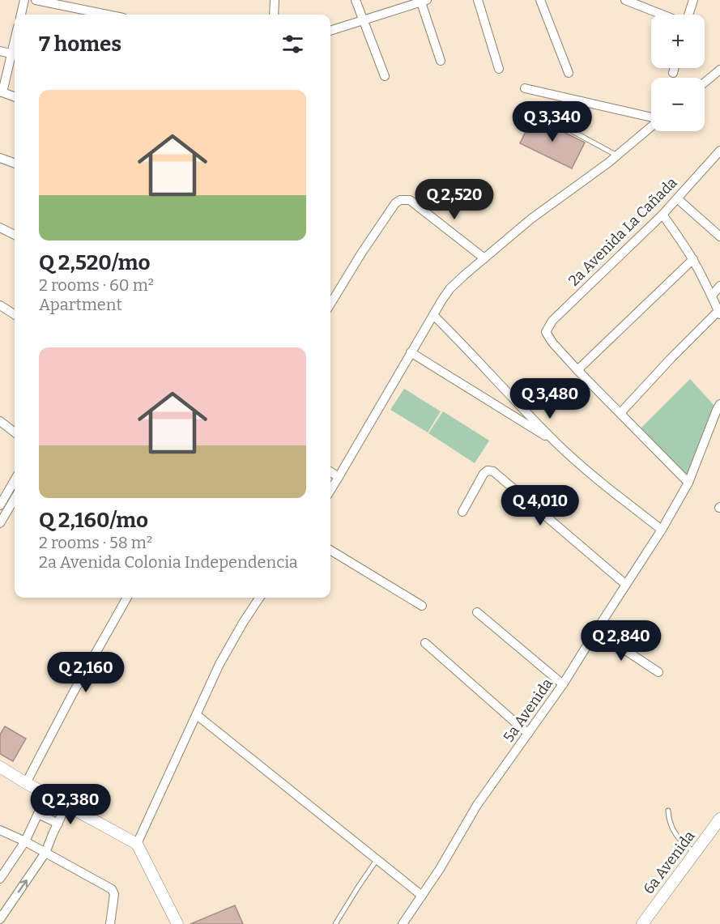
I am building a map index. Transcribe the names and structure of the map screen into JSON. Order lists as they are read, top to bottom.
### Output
{
  "streets": {
    "street": ["2a Avenida La Cañada", "5a Avenida", "6a Avenida"]
  },
  "page": {
    "map_buttons": ["+", "−"],
    "heading": "7 homes",
    "list": [
      {
        "name": "Q 2,520/mo",
        "note": "2 rooms · 60 m² · Apartment"
      },
      {
        "name": "Q 2,160/mo",
        "note": "2 rooms · 58 m² · 2a Avenida Colonia Independencia"
      }
    ],
    "price": [
      "Q 3,340",
      "Q 2,520",
      "Q 3,480",
      "Q 4,010",
      "Q 2,840",
      "Q 2,160",
      "Q 2,380"
    ]
  }
}
